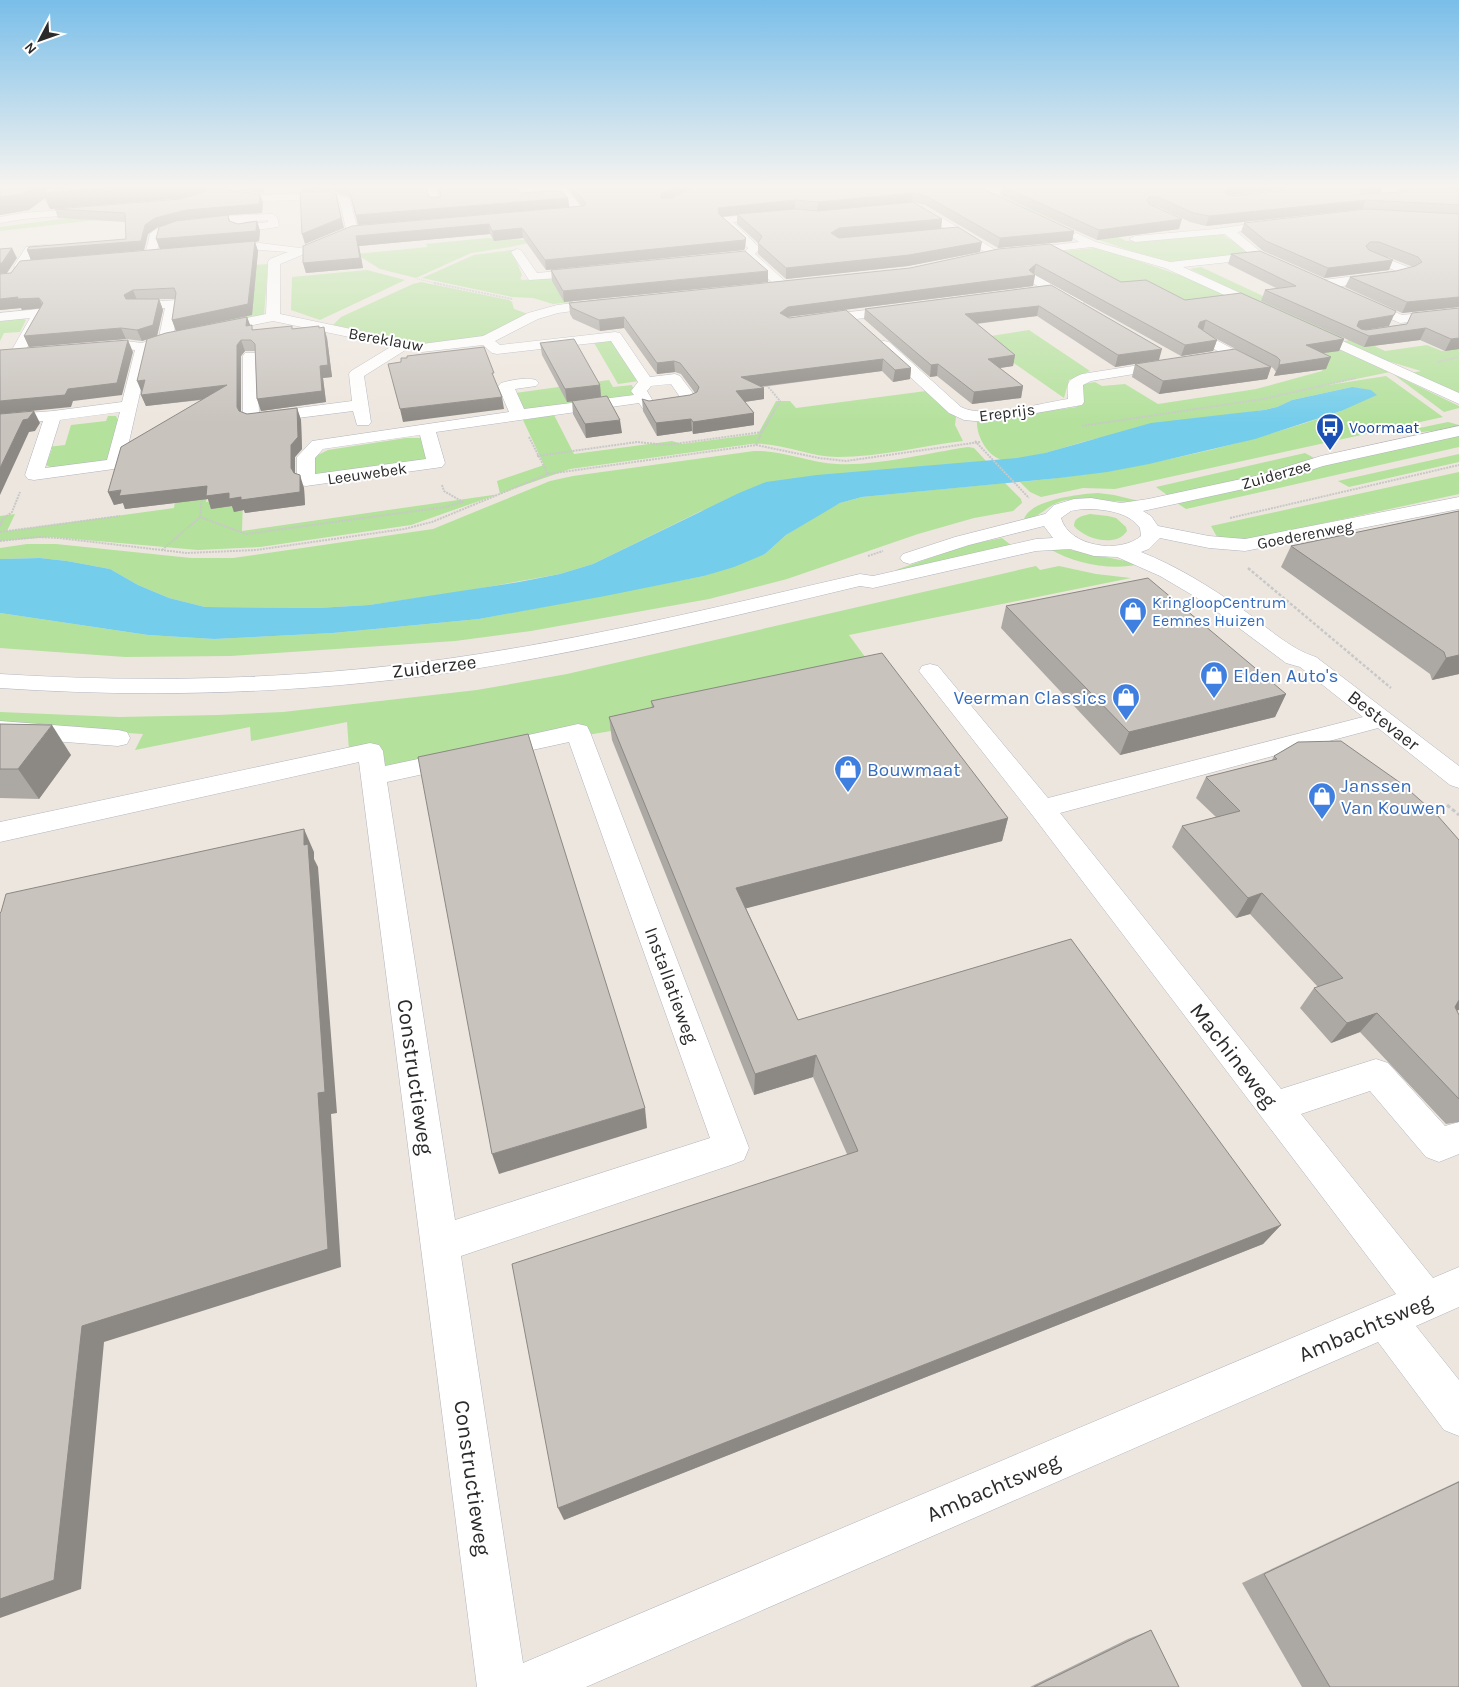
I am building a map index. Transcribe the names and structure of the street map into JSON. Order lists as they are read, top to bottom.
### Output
{
  "streets": {
    "street": [
      "Bereklauw",
      "Ereprijs",
      "Leeuwebek",
      "Zuiderzee",
      "Goederenweg",
      "Bestevaer",
      "Installatieweg",
      "Machineweg",
      "Constructieweg",
      "Ambachtsweg"
    ]
  },
  "crossings": [
    ["Bereklauw", "Leeuwebek"],
    ["Zuiderzee", "Goederenweg"],
    ["Zuiderzee", "Bestevaer"],
    ["Goederenweg", "Bestevaer"],
    ["Installatieweg", "Constructieweg"],
    ["Machineweg", "Ambachtsweg"]
  ],
  "places": {
    "bus stop": ["Voormaat"],
    "shop": [
      "KringloopCentrum Eemnes Huizen",
      "Elden Auto's",
      "Veerman Classics",
      "Bouwmaat",
      "Janssen Van Kouwen"
    ]
  },
  "north": "bottom left"
}
